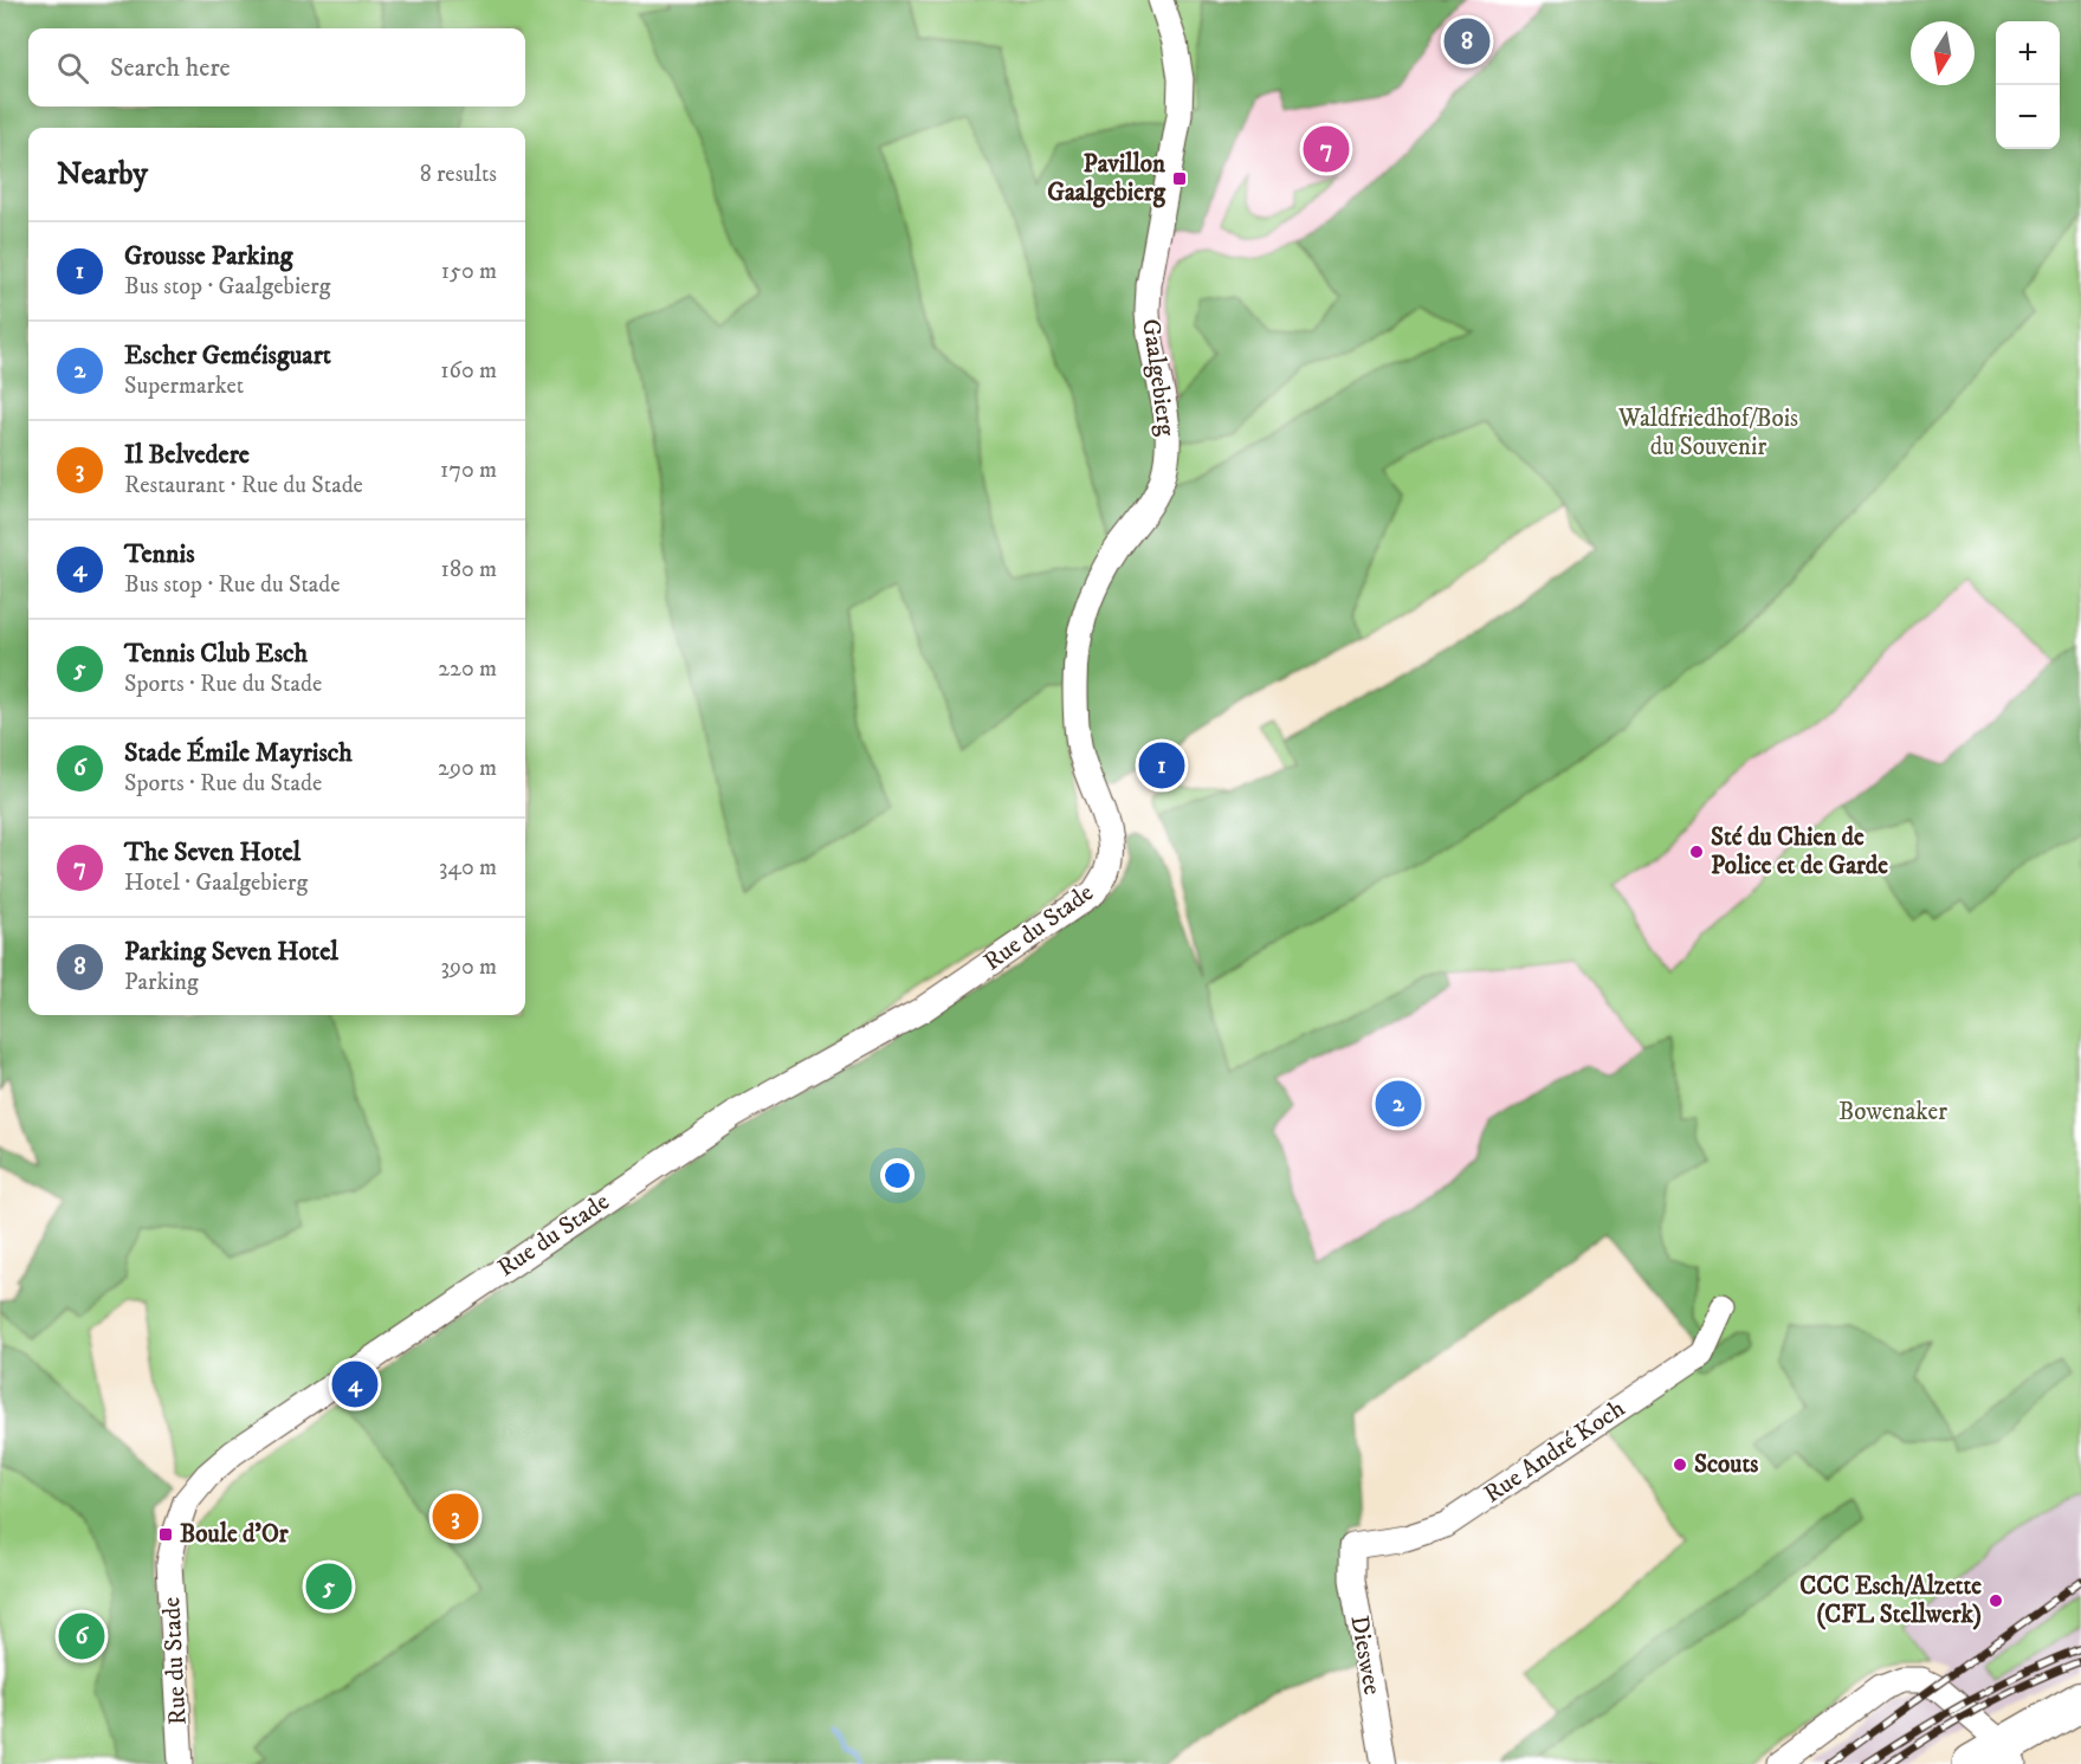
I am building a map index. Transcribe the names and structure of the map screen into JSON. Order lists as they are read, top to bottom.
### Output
{
  "streets": {
    "street": [
      "Gaalgebierg",
      "Rue du Stade",
      "Rue André Koch",
      "Dieswee"
    ]
  },
  "crossings": [
    ["Gaalgebierg", "Rue du Stade"],
    ["Rue André Koch", "Dieswee"]
  ],
  "parks": ["Waldfriedhof/Bois du Souvenir", "Bowenaker"],
  "places": {
    "transit": ["Pavillon Gaalgebierg", "Boule d'Or"],
    "other": ["Sté du Chien de Police et de Garde", "Scouts", "CCC Esch/Alzette (CFL Stellwerk)"]
  },
  "north": "bottom",
  "page": {
    "pins": [
      "8",
      "7",
      "1",
      "2",
      "4",
      "3",
      "5",
      "6"
    ],
    "map_buttons": ["+", "−"],
    "search": "Search here",
    "heading": ["Nearby", "8 results"],
    "list": [
      {
        "mark": "1",
        "name": "Grousse Parking",
        "note": "Bus stop · Gaalgebierg",
        "value": "150 m"
      },
      {
        "mark": "2",
        "name": "Escher Geméisguart",
        "note": "Supermarket",
        "value": "160 m"
      },
      {
        "mark": "3",
        "name": "Il Belvedere",
        "note": "Restaurant · Rue du Stade",
        "value": "170 m"
      },
      {
        "mark": "4",
        "name": "Tennis",
        "note": "Bus stop · Rue du Stade",
        "value": "180 m"
      },
      {
        "mark": "5",
        "name": "Tennis Club Esch",
        "note": "Sports · Rue du Stade",
        "value": "220 m"
      },
      {
        "mark": "6",
        "name": "Stade Émile Mayrisch",
        "note": "Sports · Rue du Stade",
        "value": "290 m"
      },
      {
        "mark": "7",
        "name": "The Seven Hotel",
        "note": "Hotel · Gaalgebierg",
        "value": "340 m"
      },
      {
        "mark": "8",
        "name": "Parking Seven Hotel",
        "note": "Parking",
        "value": "390 m"
      }
    ]
  }
}
